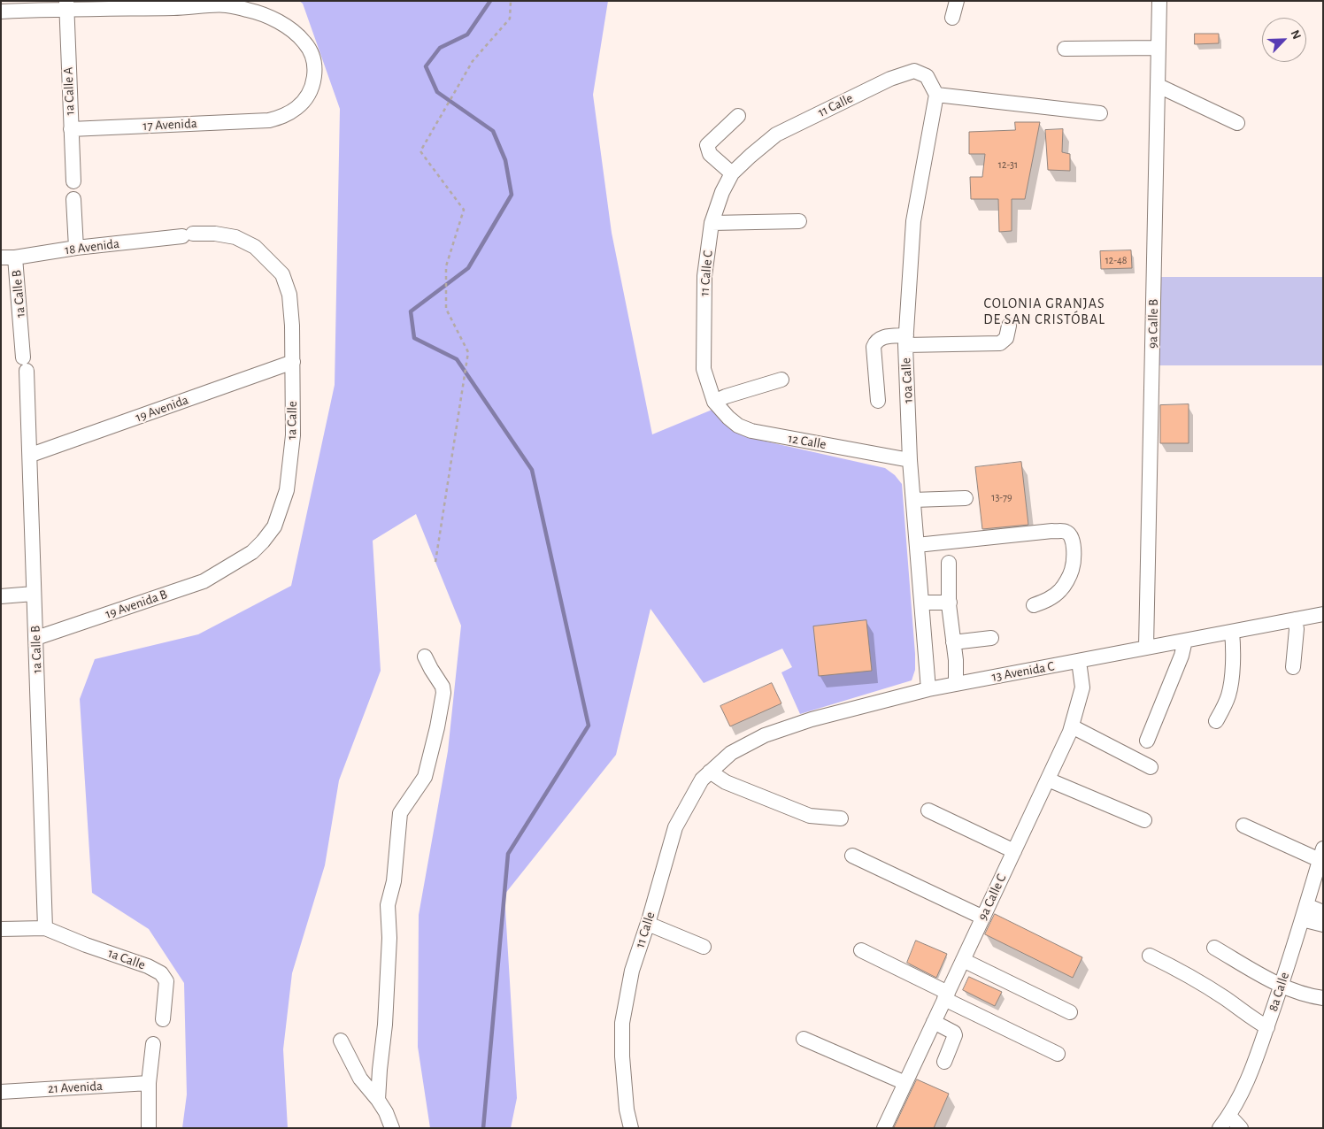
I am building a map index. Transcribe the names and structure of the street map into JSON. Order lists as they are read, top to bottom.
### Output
{
  "streets": {
    "street": [
      "1a Calle A",
      "11 Calle",
      "17 Avenida",
      "18 Avenida",
      "11 Calle C",
      "1a Calle B",
      "9a Calle B",
      "10a Calle",
      "19 Avenida",
      "1a Calle",
      "12 Calle",
      "19 Avenida B",
      "13 Avenida C",
      "9a Calle C",
      "8a Calle",
      "21 Avenida"
    ]
  },
  "crossings": [
    ["1a Calle A", "17 Avenida"],
    ["11 Calle", "11 Calle C"],
    ["11 Calle", "10a Calle"],
    ["11 Calle", "13 Avenida C"],
    ["18 Avenida", "1a Calle B"],
    ["18 Avenida", "1a Calle"],
    ["11 Calle C", "12 Calle"],
    ["1a Calle B", "19 Avenida"],
    ["1a Calle B", "1a Calle"],
    ["1a Calle B", "19 Avenida B"],
    ["9a Calle B", "13 Avenida C"],
    ["10a Calle", "12 Calle"],
    ["10a Calle", "13 Avenida C"],
    ["19 Avenida", "1a Calle"],
    ["1a Calle", "19 Avenida B"],
    ["13 Avenida C", "9a Calle C"]
  ],
  "districts": ["COLONIA GRANJAS DE SAN CRISTÓBAL"],
  "house_numbers": ["12-31", "12-48", "13-79"],
  "north": "top right"
}
